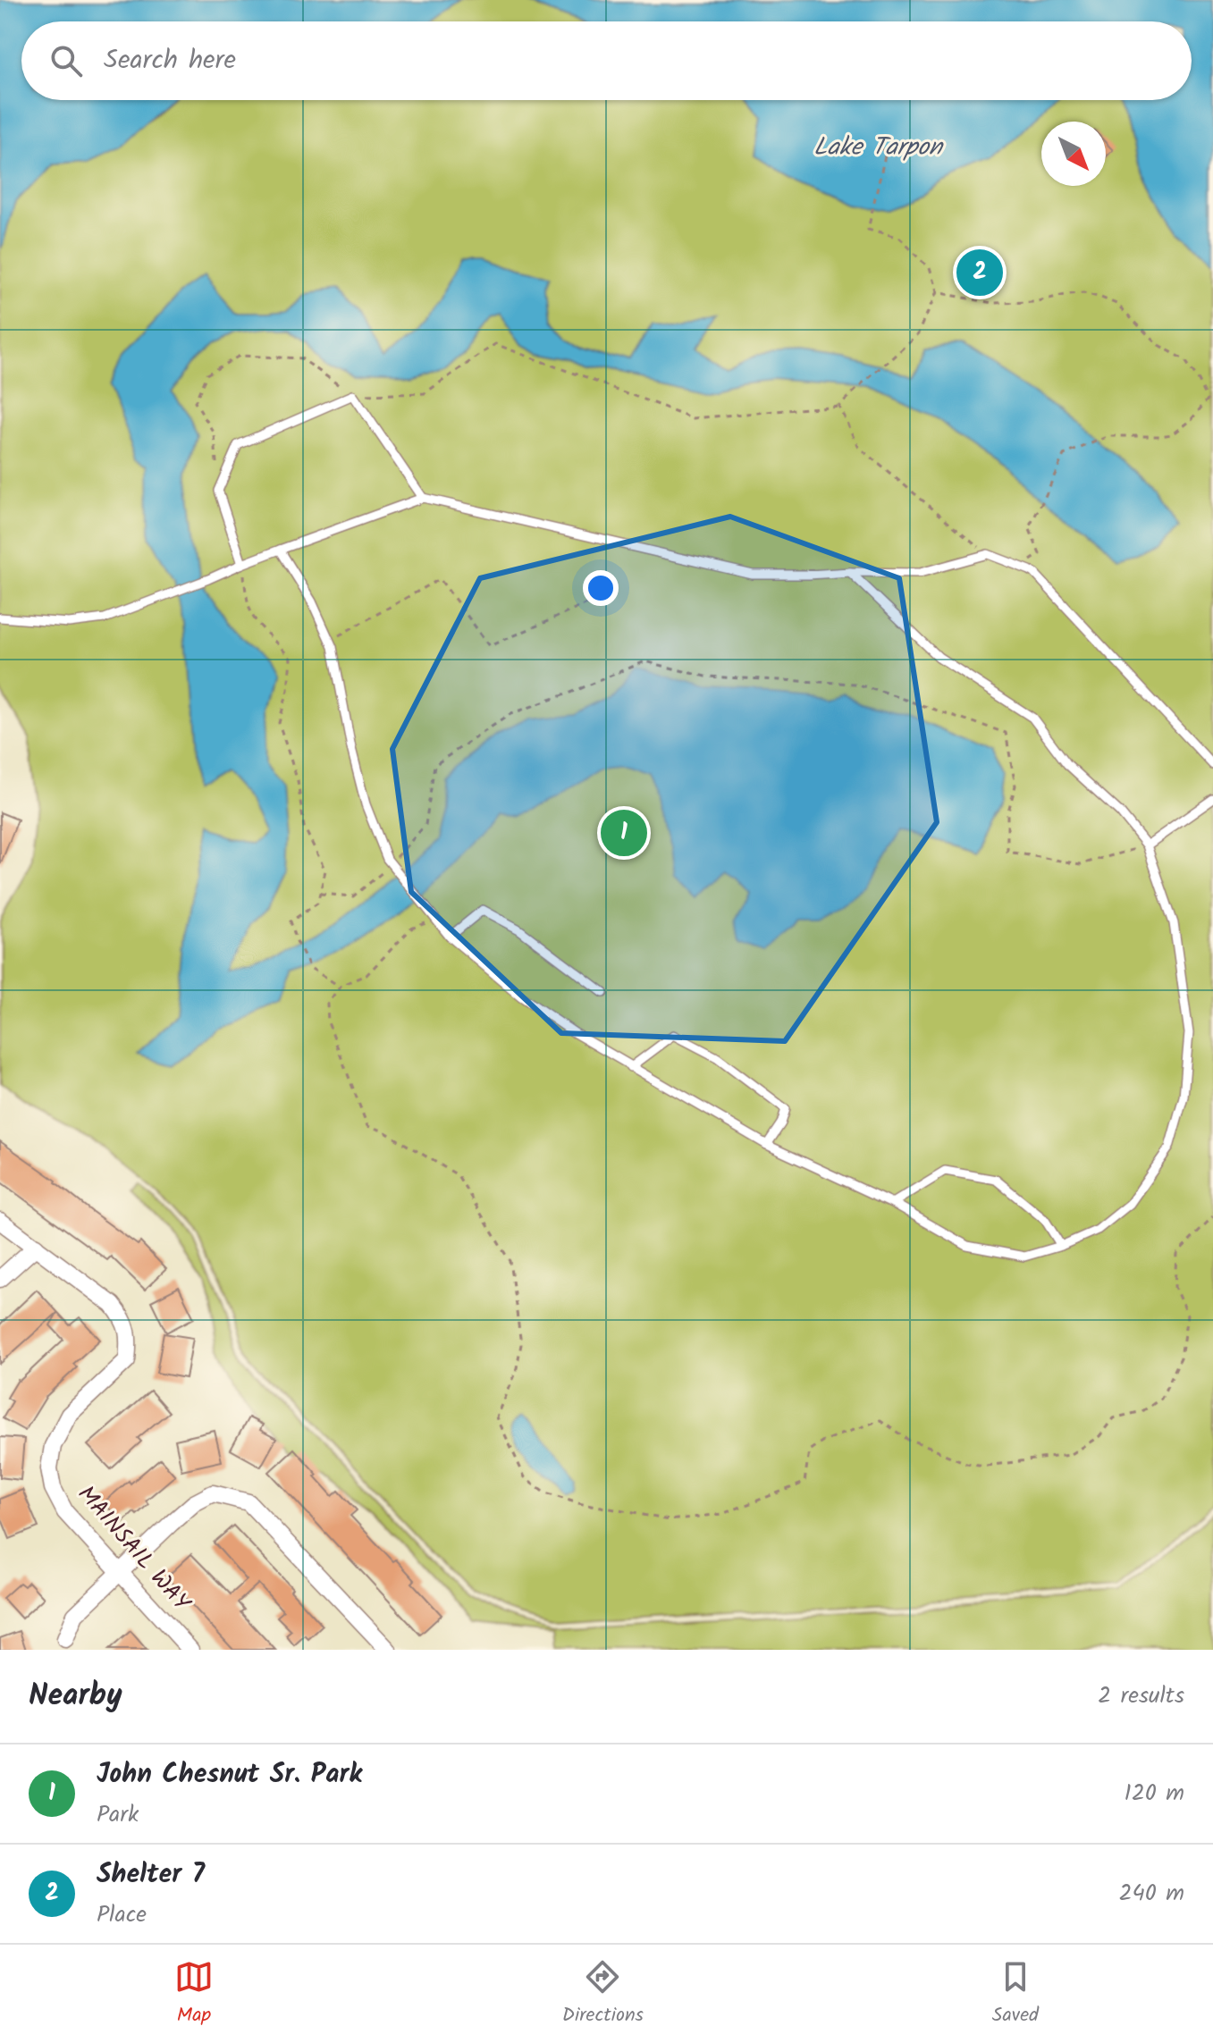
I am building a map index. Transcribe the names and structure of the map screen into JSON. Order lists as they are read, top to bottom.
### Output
{
  "streets": {
    "street": ["MAINSAIL WAY"]
  },
  "water": ["Lake Tarpon"],
  "north": "bottom right",
  "page": {
    "search": "Search here",
    "pins": ["2", "1"],
    "heading": ["Nearby", "2 results"],
    "list": [
      {
        "mark": "1",
        "name": "John Chesnut Sr. Park",
        "note": "Park",
        "value": "120 m"
      },
      {
        "mark": "2",
        "name": "Shelter 7",
        "note": "Place",
        "value": "240 m"
      }
    ],
    "nav": ["Map", "Directions", "Saved"]
  }
}
